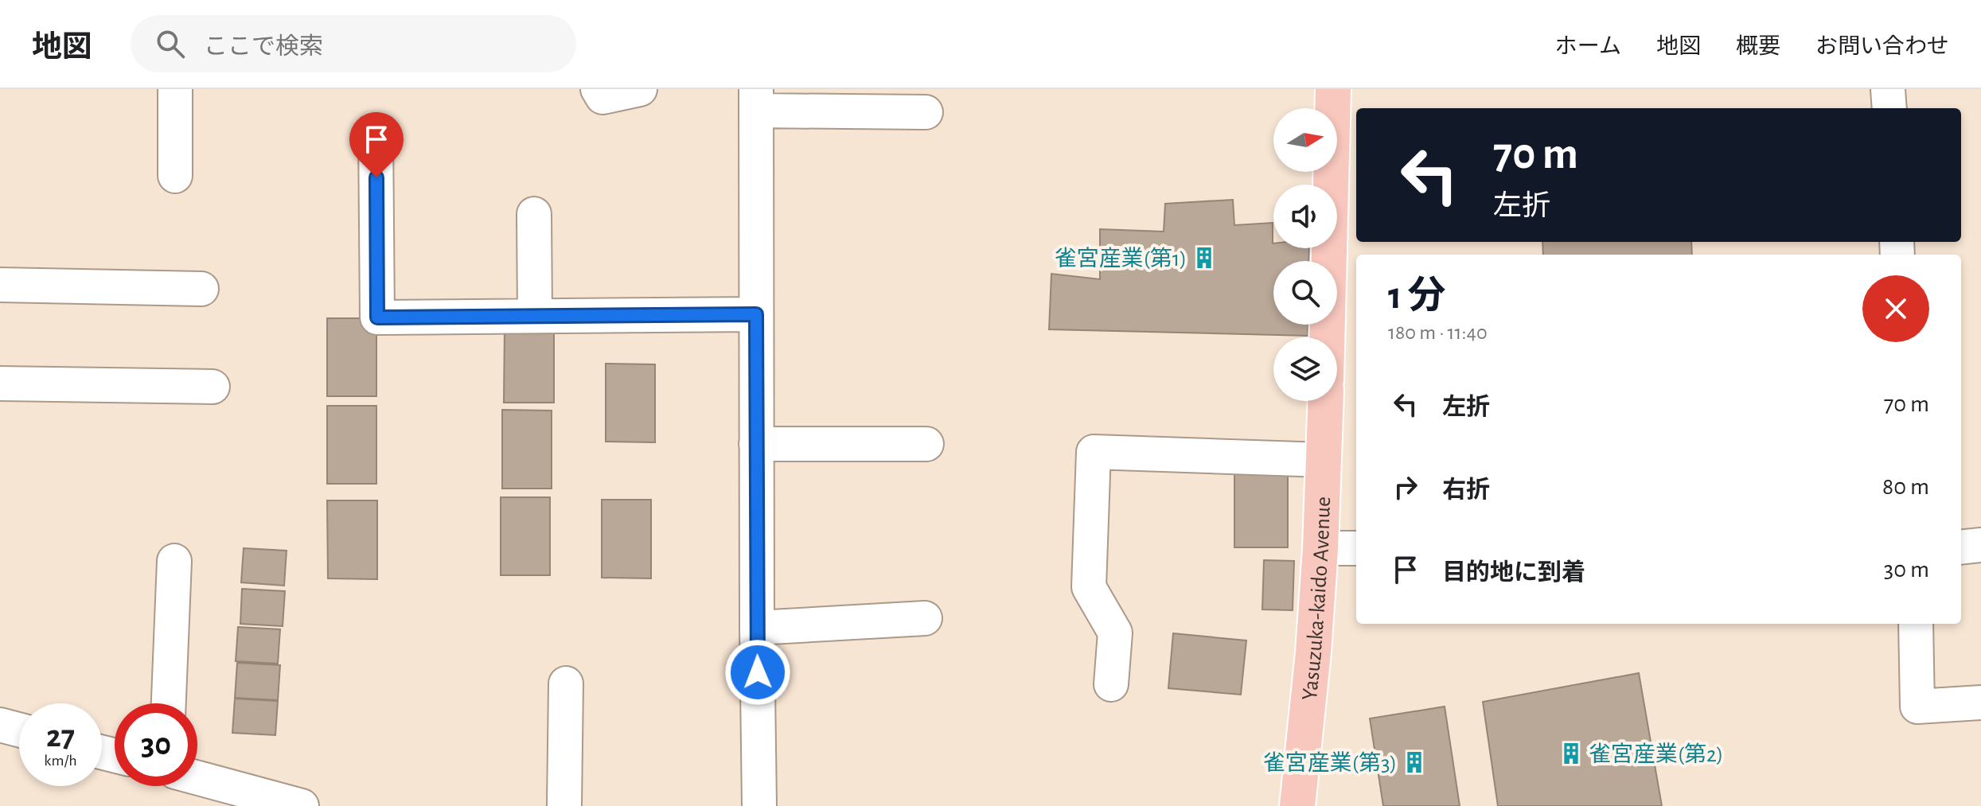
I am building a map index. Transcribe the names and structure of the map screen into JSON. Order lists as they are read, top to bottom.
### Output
{
  "streets": {
    "main road": ["Yasuzuka-kaido Avenue"]
  },
  "places": {
    "building": ["雀宮産業(第1)", "雀宮産業(第2)", "雀宮産業(第3)"]
  },
  "north": "right",
  "page": {
    "header": "地図",
    "search": "ここで検索",
    "nav": [
      "ホーム",
      "地図",
      "概要",
      "お問い合わせ"
    ],
    "turn": ["70 m", "左折"],
    "heading": ["1 分", "180 m · 11:40"],
    "list": [
      {
        "name": "左折",
        "value": "70 m"
      },
      {
        "name": "右折",
        "value": "80 m"
      },
      {
        "name": "目的地に到着",
        "value": "30 m"
      }
    ],
    "speed": "27 km/h",
    "limit": "30"
  }
}
